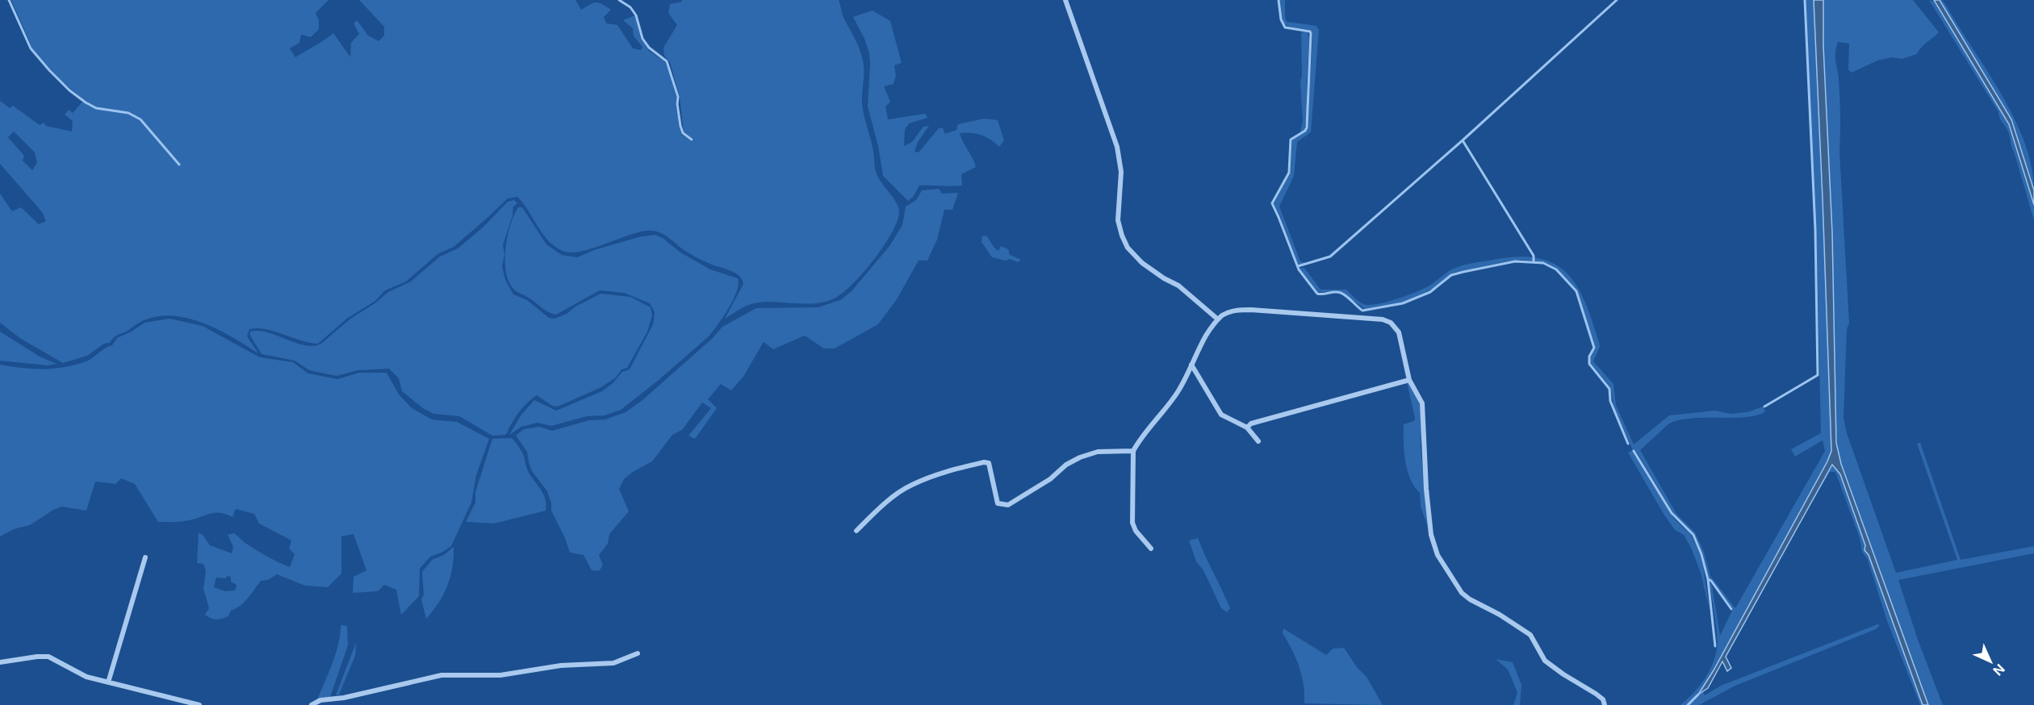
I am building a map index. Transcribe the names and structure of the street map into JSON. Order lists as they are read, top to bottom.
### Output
{
  "north": "bottom right"
}
